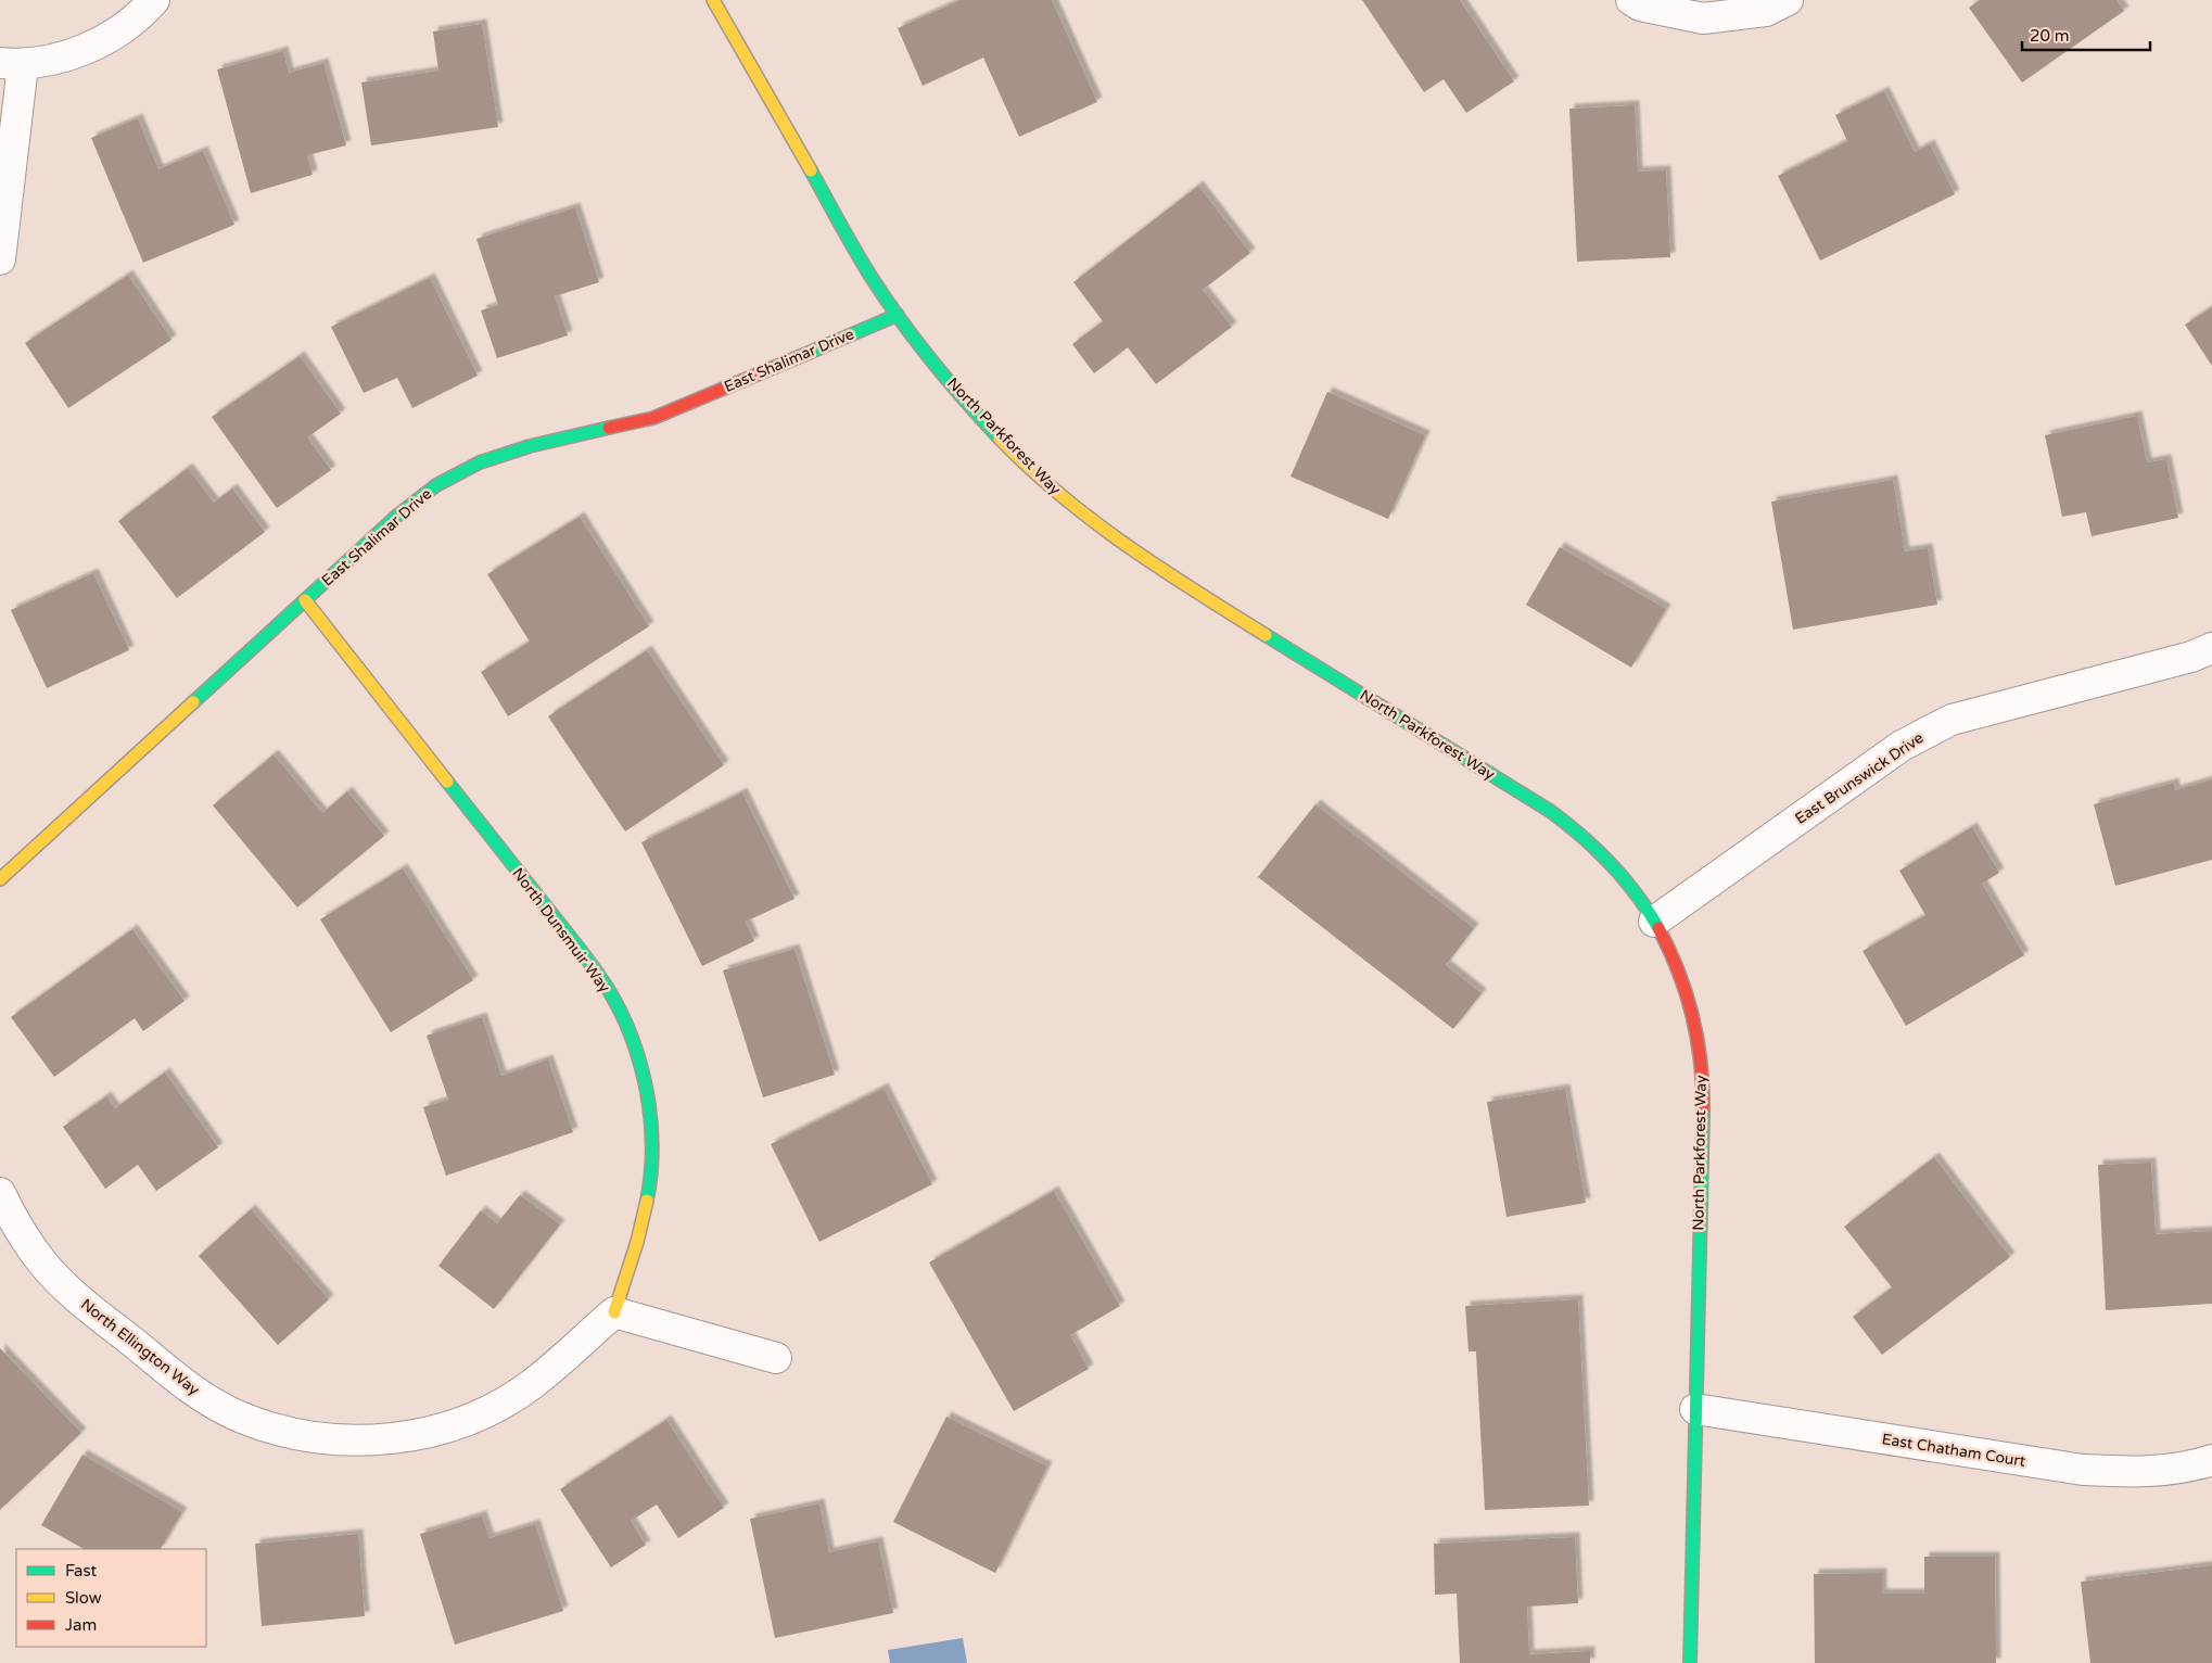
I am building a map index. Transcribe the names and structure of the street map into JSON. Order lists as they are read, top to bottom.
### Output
{
  "streets": {
    "street": [
      "East Shalimar Drive",
      "North Parkforest Way",
      "East Brunswick Drive",
      "North Dunsmuir Way",
      "North Ellington Way",
      "East Chatham Court"
    ]
  },
  "crossings": [
    ["East Shalimar Drive", "North Parkforest Way"],
    ["East Shalimar Drive", "North Dunsmuir Way"],
    ["North Parkforest Way", "East Brunswick Drive"],
    ["North Parkforest Way", "East Chatham Court"],
    ["North Dunsmuir Way", "North Ellington Way"]
  ],
  "legend": ["Fast", "Slow", "Jam"],
  "scale_bar": "20 m"
}
